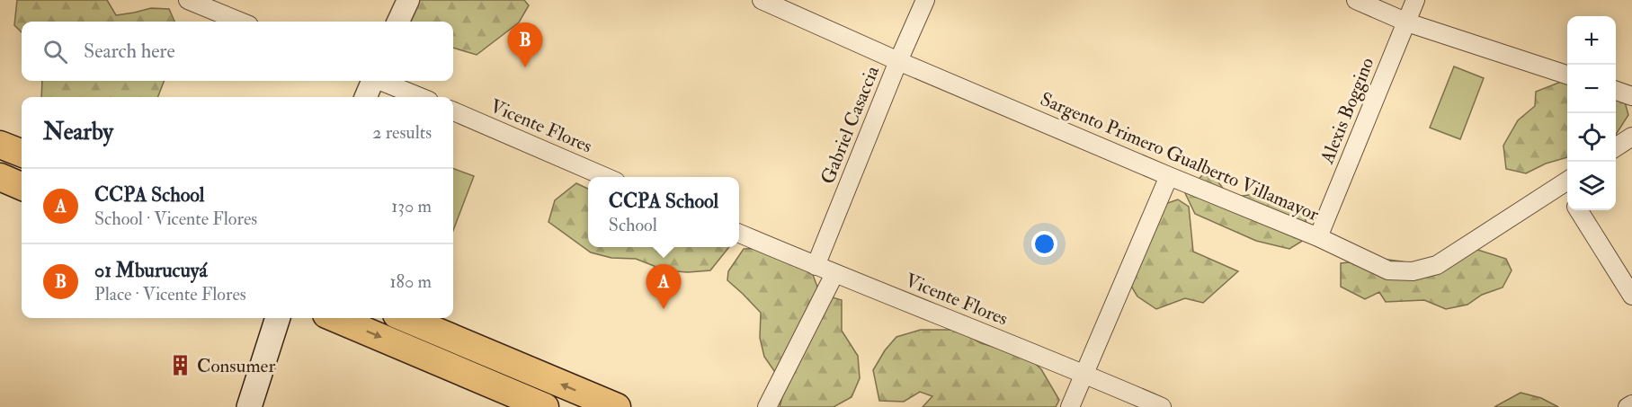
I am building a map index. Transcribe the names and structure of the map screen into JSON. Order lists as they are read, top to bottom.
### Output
{
  "streets": {
    "street": [
      "Alexis Boggino",
      "Gabriel Casaccia",
      "Vicente Flores",
      "Sargento Primero Gualberto Villamayor"
    ]
  },
  "crossings": [
    ["Alexis Boggino", "Sargento Primero Gualberto Villamayor"],
    ["Gabriel Casaccia", "Vicente Flores"],
    ["Gabriel Casaccia", "Sargento Primero Gualberto Villamayor"]
  ],
  "places": {
    "building": ["Consumer"]
  },
  "page": {
    "map_buttons": ["+", "−"],
    "search": "Search here",
    "pins": ["B", "A"],
    "heading": ["Nearby", "2 results"],
    "list": [
      {
        "mark": "A",
        "name": "CCPA School",
        "note": "School · Vicente Flores",
        "value": "130 m"
      },
      {
        "mark": "B",
        "name": "01 Mburucuyá",
        "note": "Place · Vicente Flores",
        "value": "180 m"
      }
    ],
    "popup": ["CCPA School", "School"]
  }
}
